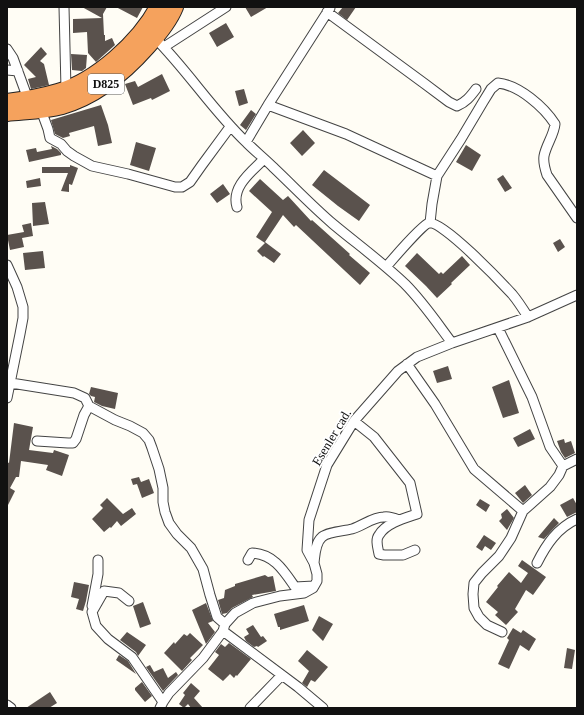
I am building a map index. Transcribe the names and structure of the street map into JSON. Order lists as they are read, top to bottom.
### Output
{
  "streets": {
    "highway": ["D825"],
    "street": ["Esenler cad."]
  }
}
